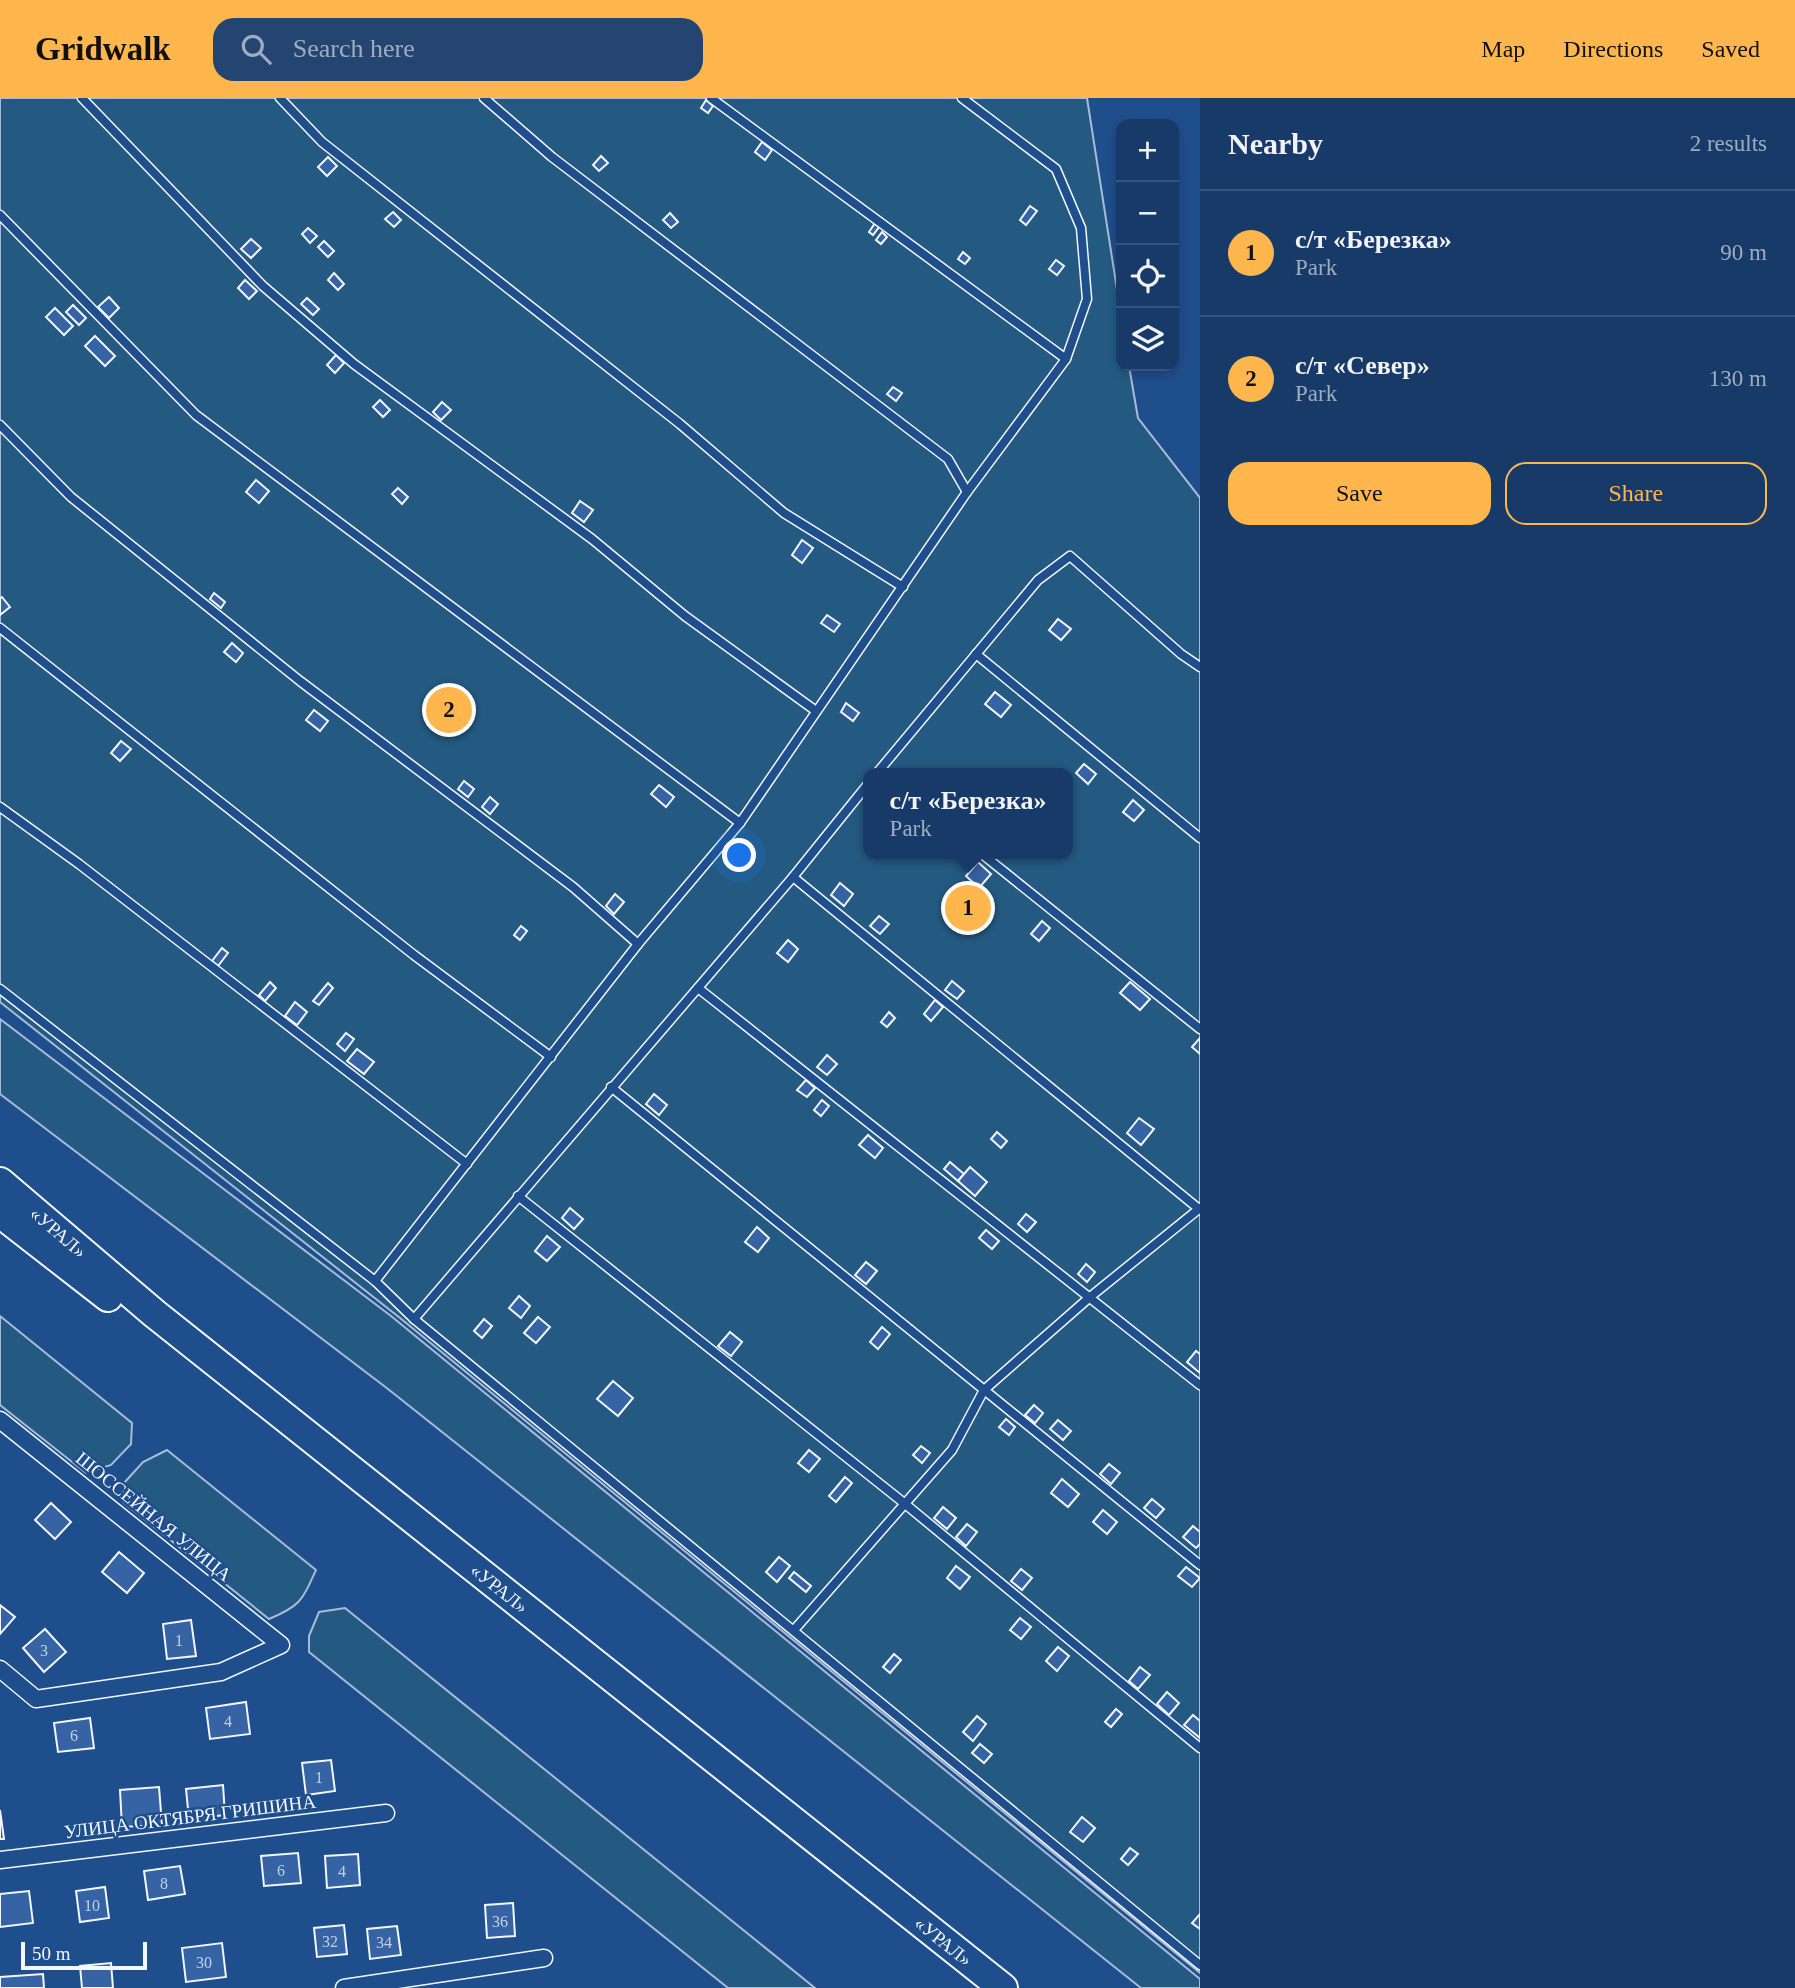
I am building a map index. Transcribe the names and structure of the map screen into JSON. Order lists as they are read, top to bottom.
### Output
{
  "streets": {
    "highway": ["«УРАЛ»"],
    "street": ["ШОССЕЙНАЯ УЛИЦА", "УЛИЦА ОКТЯБРЯ ГРИШИНА"]
  },
  "house_numbers": [
    "1",
    "3",
    "4",
    "6",
    "1",
    "6",
    "4",
    "8",
    "10",
    "36",
    "32",
    "34",
    "30"
  ],
  "scale_bar": "50 m",
  "page": {
    "header": "Gridwalk",
    "search": "Search here",
    "nav": ["Map", "Directions", "Saved"],
    "heading": ["Nearby", "2 results"],
    "map_buttons": ["+", "−"],
    "list": [
      {
        "mark": "1",
        "name": "с/т «Березка»",
        "note": "Park",
        "value": "90 m"
      },
      {
        "mark": "2",
        "name": "с/т «Север»",
        "note": "Park",
        "value": "130 m"
      }
    ],
    "buttons": ["Save", "Share"],
    "pins": ["2", "1"],
    "popup": ["с/т «Березка»", "Park"],
    "scale": "50 m"
  }
}
